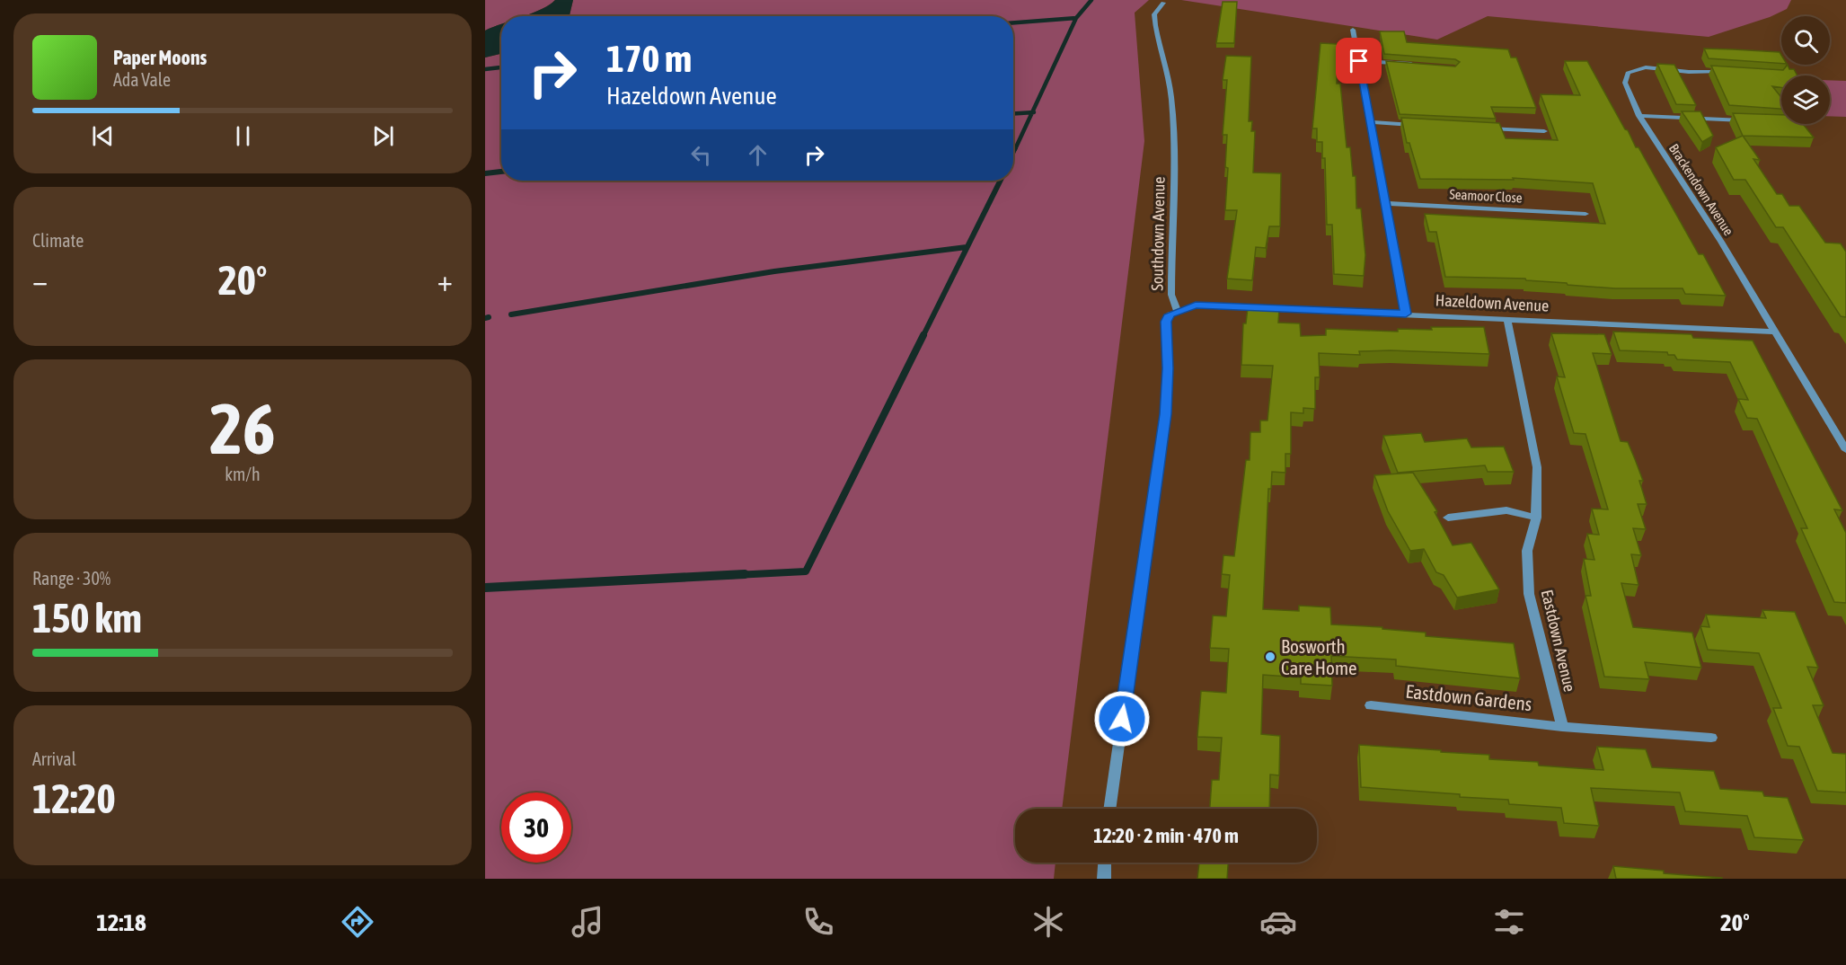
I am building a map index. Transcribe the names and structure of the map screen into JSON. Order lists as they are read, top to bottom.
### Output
{
  "streets": {
    "street": [
      "Brackendown Avenue",
      "Seamoor Close",
      "Southdown Avenue",
      "Hazeldown Avenue",
      "Eastdown Avenue",
      "Eastdown Gardens"
    ]
  },
  "crossings": [
    ["Brackendown Avenue", "Hazeldown Avenue"],
    ["Southdown Avenue", "Hazeldown Avenue"],
    ["Hazeldown Avenue", "Eastdown Avenue"],
    ["Eastdown Avenue", "Eastdown Gardens"]
  ],
  "places": ["Bosworth Care Home"],
  "page": {
    "turn": ["170 m", "Hazeldown Avenue"],
    "song": ["Paper Moons", "Ada Vale"],
    "tile": [
      "Climate",
      ["26", "km/h"],
      ["Range · 30%", "150 km"],
      ["Arrival", "12:20"]
    ],
    "heat": ["−", "20°", "+"],
    "limit": "30",
    "trip": "12:20 · 2 min · 470 m",
    "tabs": ["12:18", "20°"]
  }
}
